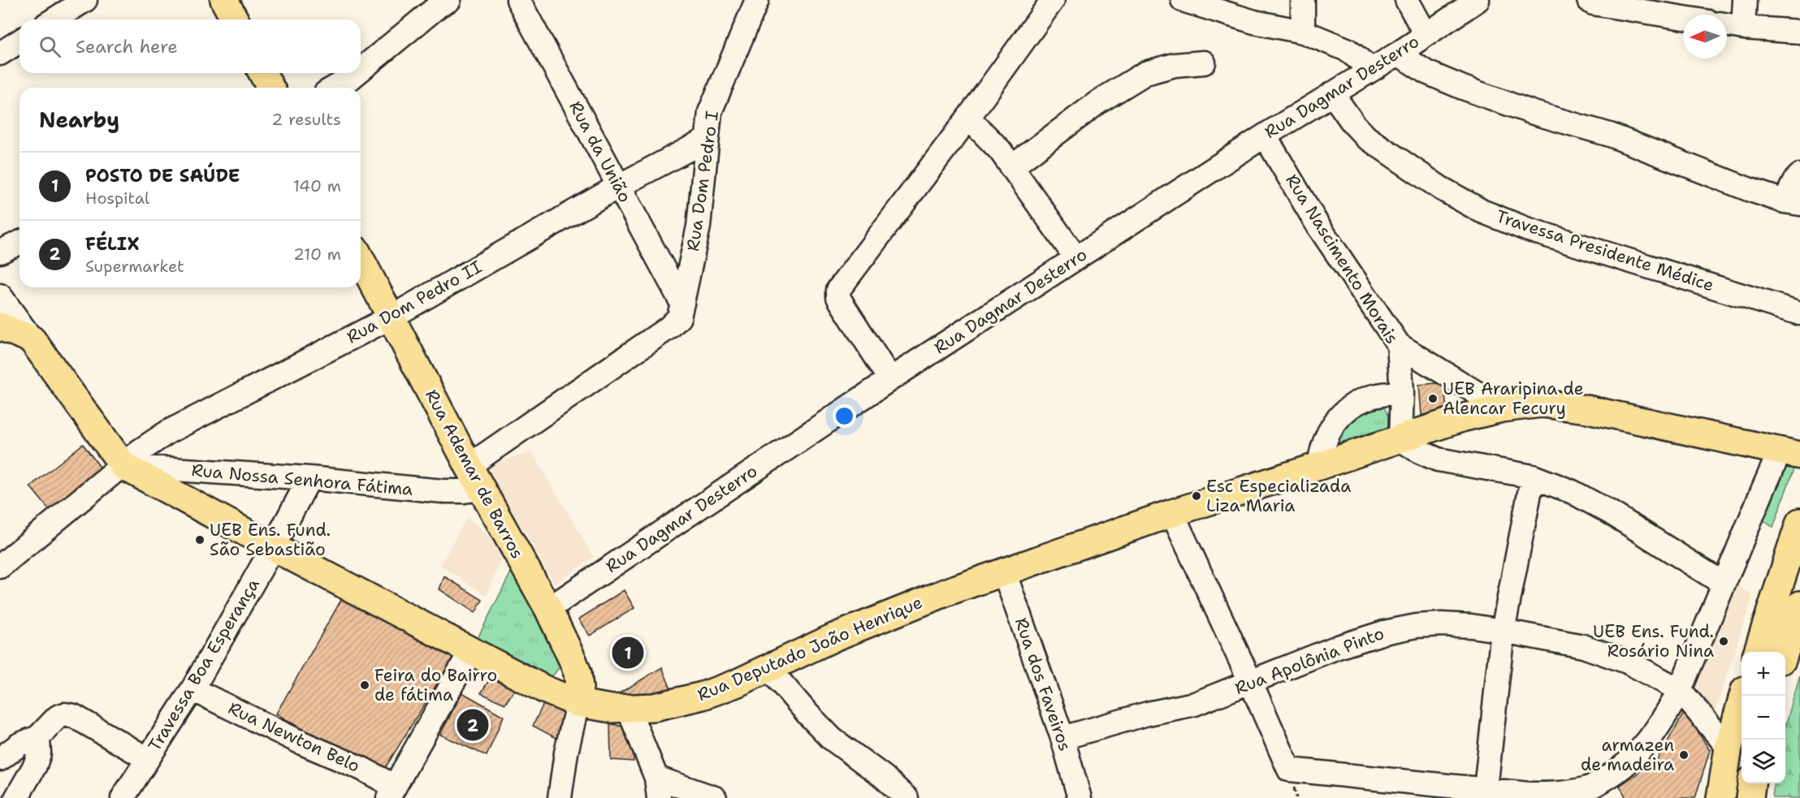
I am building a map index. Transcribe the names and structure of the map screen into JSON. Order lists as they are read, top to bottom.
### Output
{
  "streets": {
    "main road": ["Rua Ademar de Barros", "Rua Deputado João Henrique"],
    "street": [
      "Rua Dagmar Desterro",
      "Rua da União",
      "Rua Dom Pedro I",
      "Travessa Presidente Médice",
      "Rua Nascimento Morais",
      "Rua Dom Pedro II",
      "Rua Nossa Senhora Fátima",
      "Rua Apolônia Pinto",
      "Travessa Boa Esperança",
      "Rua dos Faveiros",
      "Rua Newton Belo"
    ]
  },
  "crossings": [
    ["Rua Dagmar Desterro", "Travessa Presidente Médice"],
    ["Rua Dagmar Desterro", "Rua Nascimento Morais"],
    ["Rua Dagmar Desterro", "Rua Ademar de Barros"],
    ["Rua da União", "Rua Dom Pedro I"],
    ["Rua da União", "Rua Dom Pedro II"],
    ["Rua Dom Pedro I", "Rua Dom Pedro II"],
    ["Rua Dom Pedro I", "Rua Ademar de Barros"],
    ["Rua Nascimento Morais", "Rua Deputado João Henrique"],
    ["Rua Dom Pedro II", "Rua Ademar de Barros"],
    ["Rua Dom Pedro II", "Rua Nossa Senhora Fátima"],
    ["Rua Dom Pedro II", "Rua Deputado João Henrique"],
    ["Rua Ademar de Barros", "Rua Nossa Senhora Fátima"],
    ["Rua Ademar de Barros", "Rua Deputado João Henrique"],
    ["Rua Nossa Senhora Fátima", "Rua Deputado João Henrique"],
    ["Rua Nossa Senhora Fátima", "Travessa Boa Esperança"],
    ["Rua Deputado João Henrique", "Travessa Boa Esperança"],
    ["Rua Deputado João Henrique", "Rua dos Faveiros"],
    ["Rua Apolônia Pinto", "Rua dos Faveiros"],
    ["Travessa Boa Esperança", "Rua Newton Belo"]
  ],
  "places": [
    "UEB Araripina de Alencar Fecury",
    "Esc Especializada Liza Maria",
    "UEB Ens. Fund. São Sebastião",
    "UEB Ens. Fund. Rosário Nina",
    "Feira do Bairro de fátima",
    "armazen de madeira"
  ],
  "north": "left",
  "page": {
    "search": "Search here",
    "heading": ["Nearby", "2 results"],
    "list": [
      {
        "mark": "1",
        "name": "POSTO DE SAÚDE",
        "note": "Hospital",
        "value": "140 m"
      },
      {
        "mark": "2",
        "name": "FÉLIX",
        "note": "Supermarket",
        "value": "210 m"
      }
    ],
    "pins": ["1", "2"],
    "map_buttons": ["+", "−"]
  }
}
